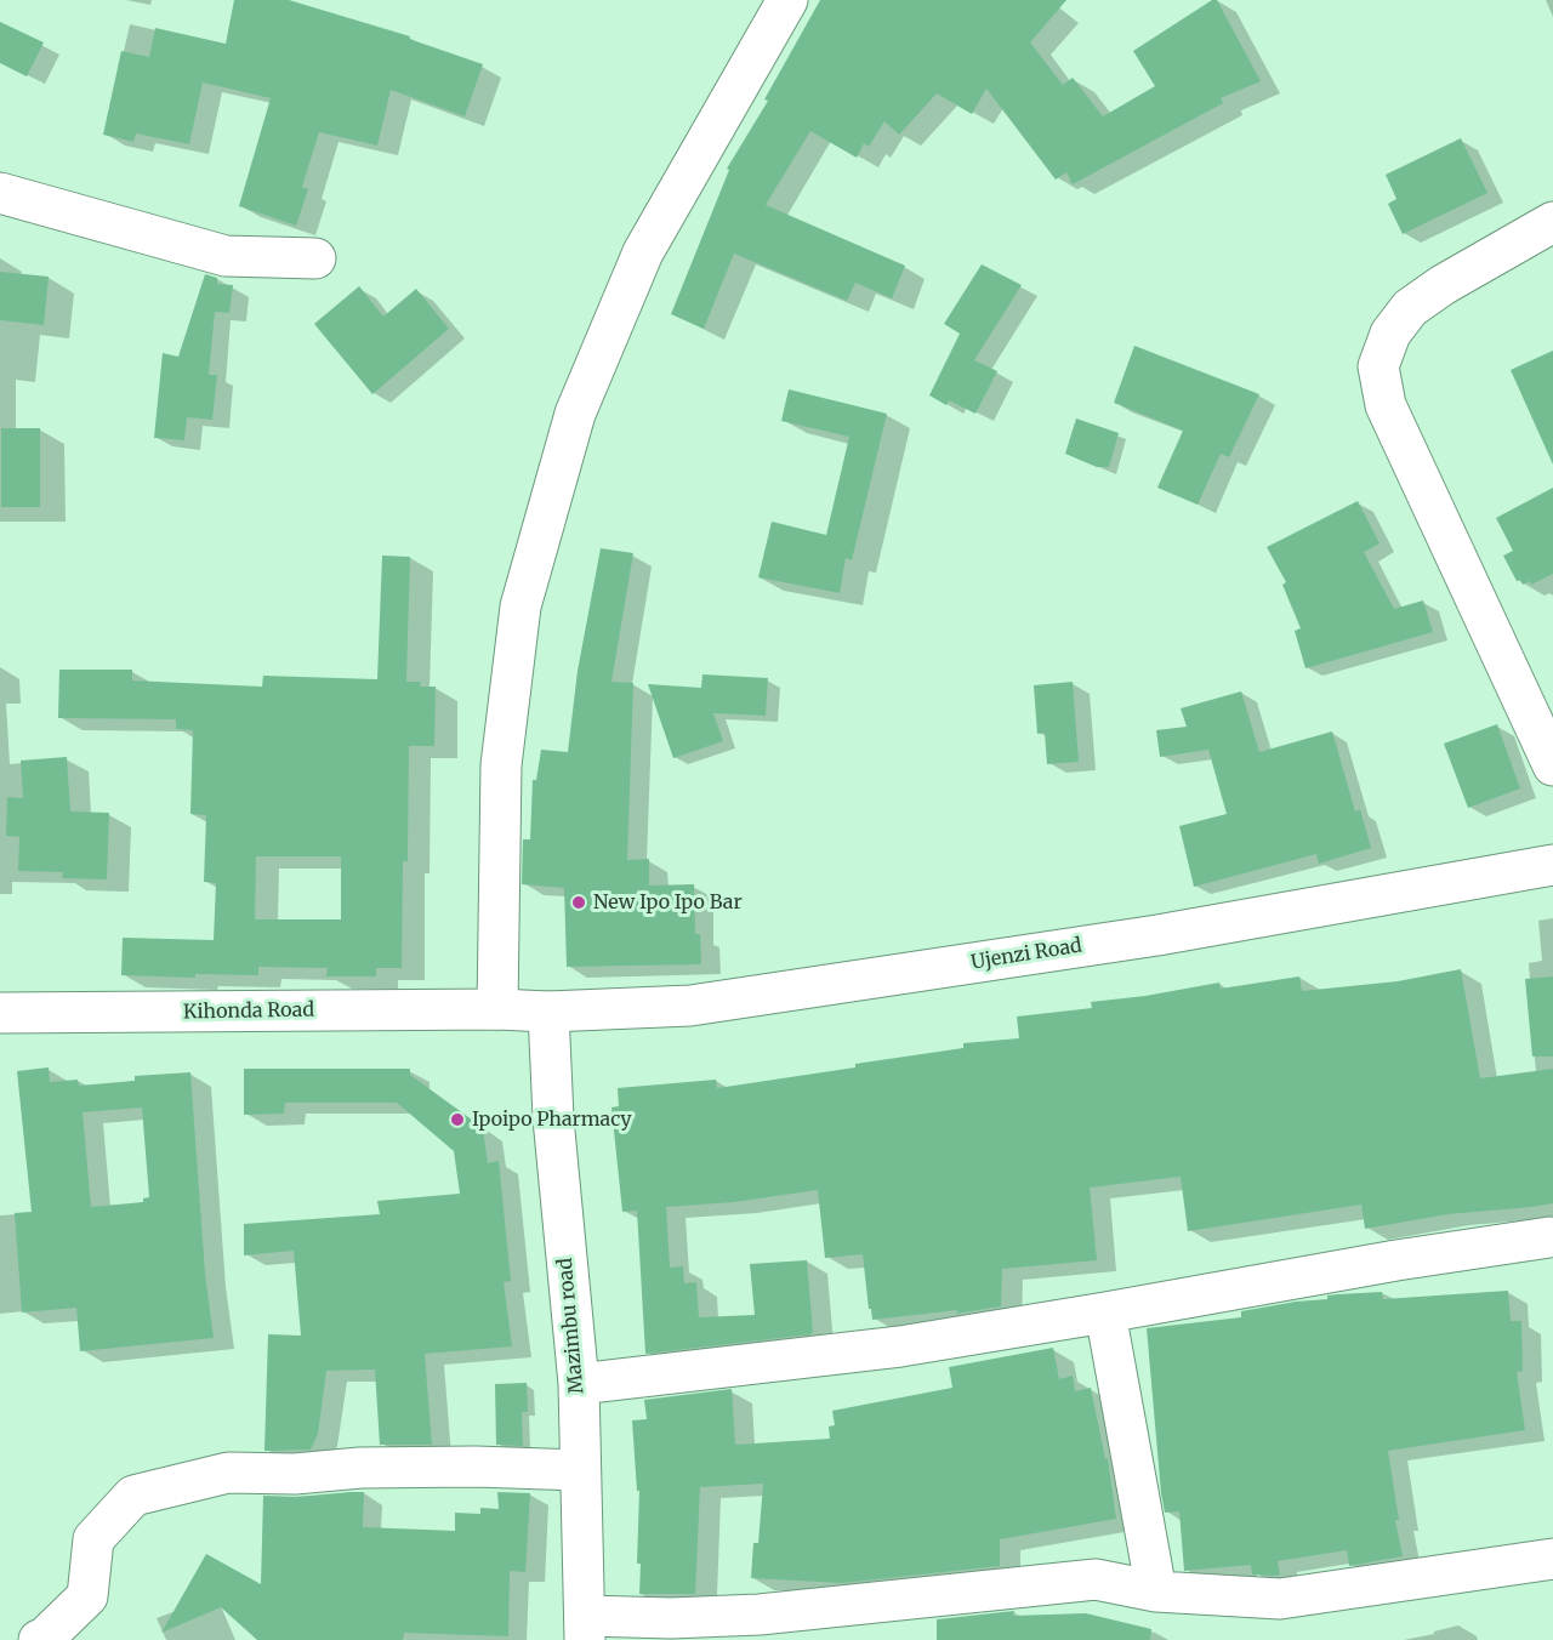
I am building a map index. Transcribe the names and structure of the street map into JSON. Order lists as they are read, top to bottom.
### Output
{
  "streets": {
    "street": ["Ujenzi Road", "Kihonda Road", "Mazimbu road"]
  },
  "crossings": [
    ["Ujenzi Road", "Kihonda Road"],
    ["Ujenzi Road", "Mazimbu road"]
  ],
  "places": ["New Ipo Ipo Bar", "Ipoipo Pharmacy"]
}
